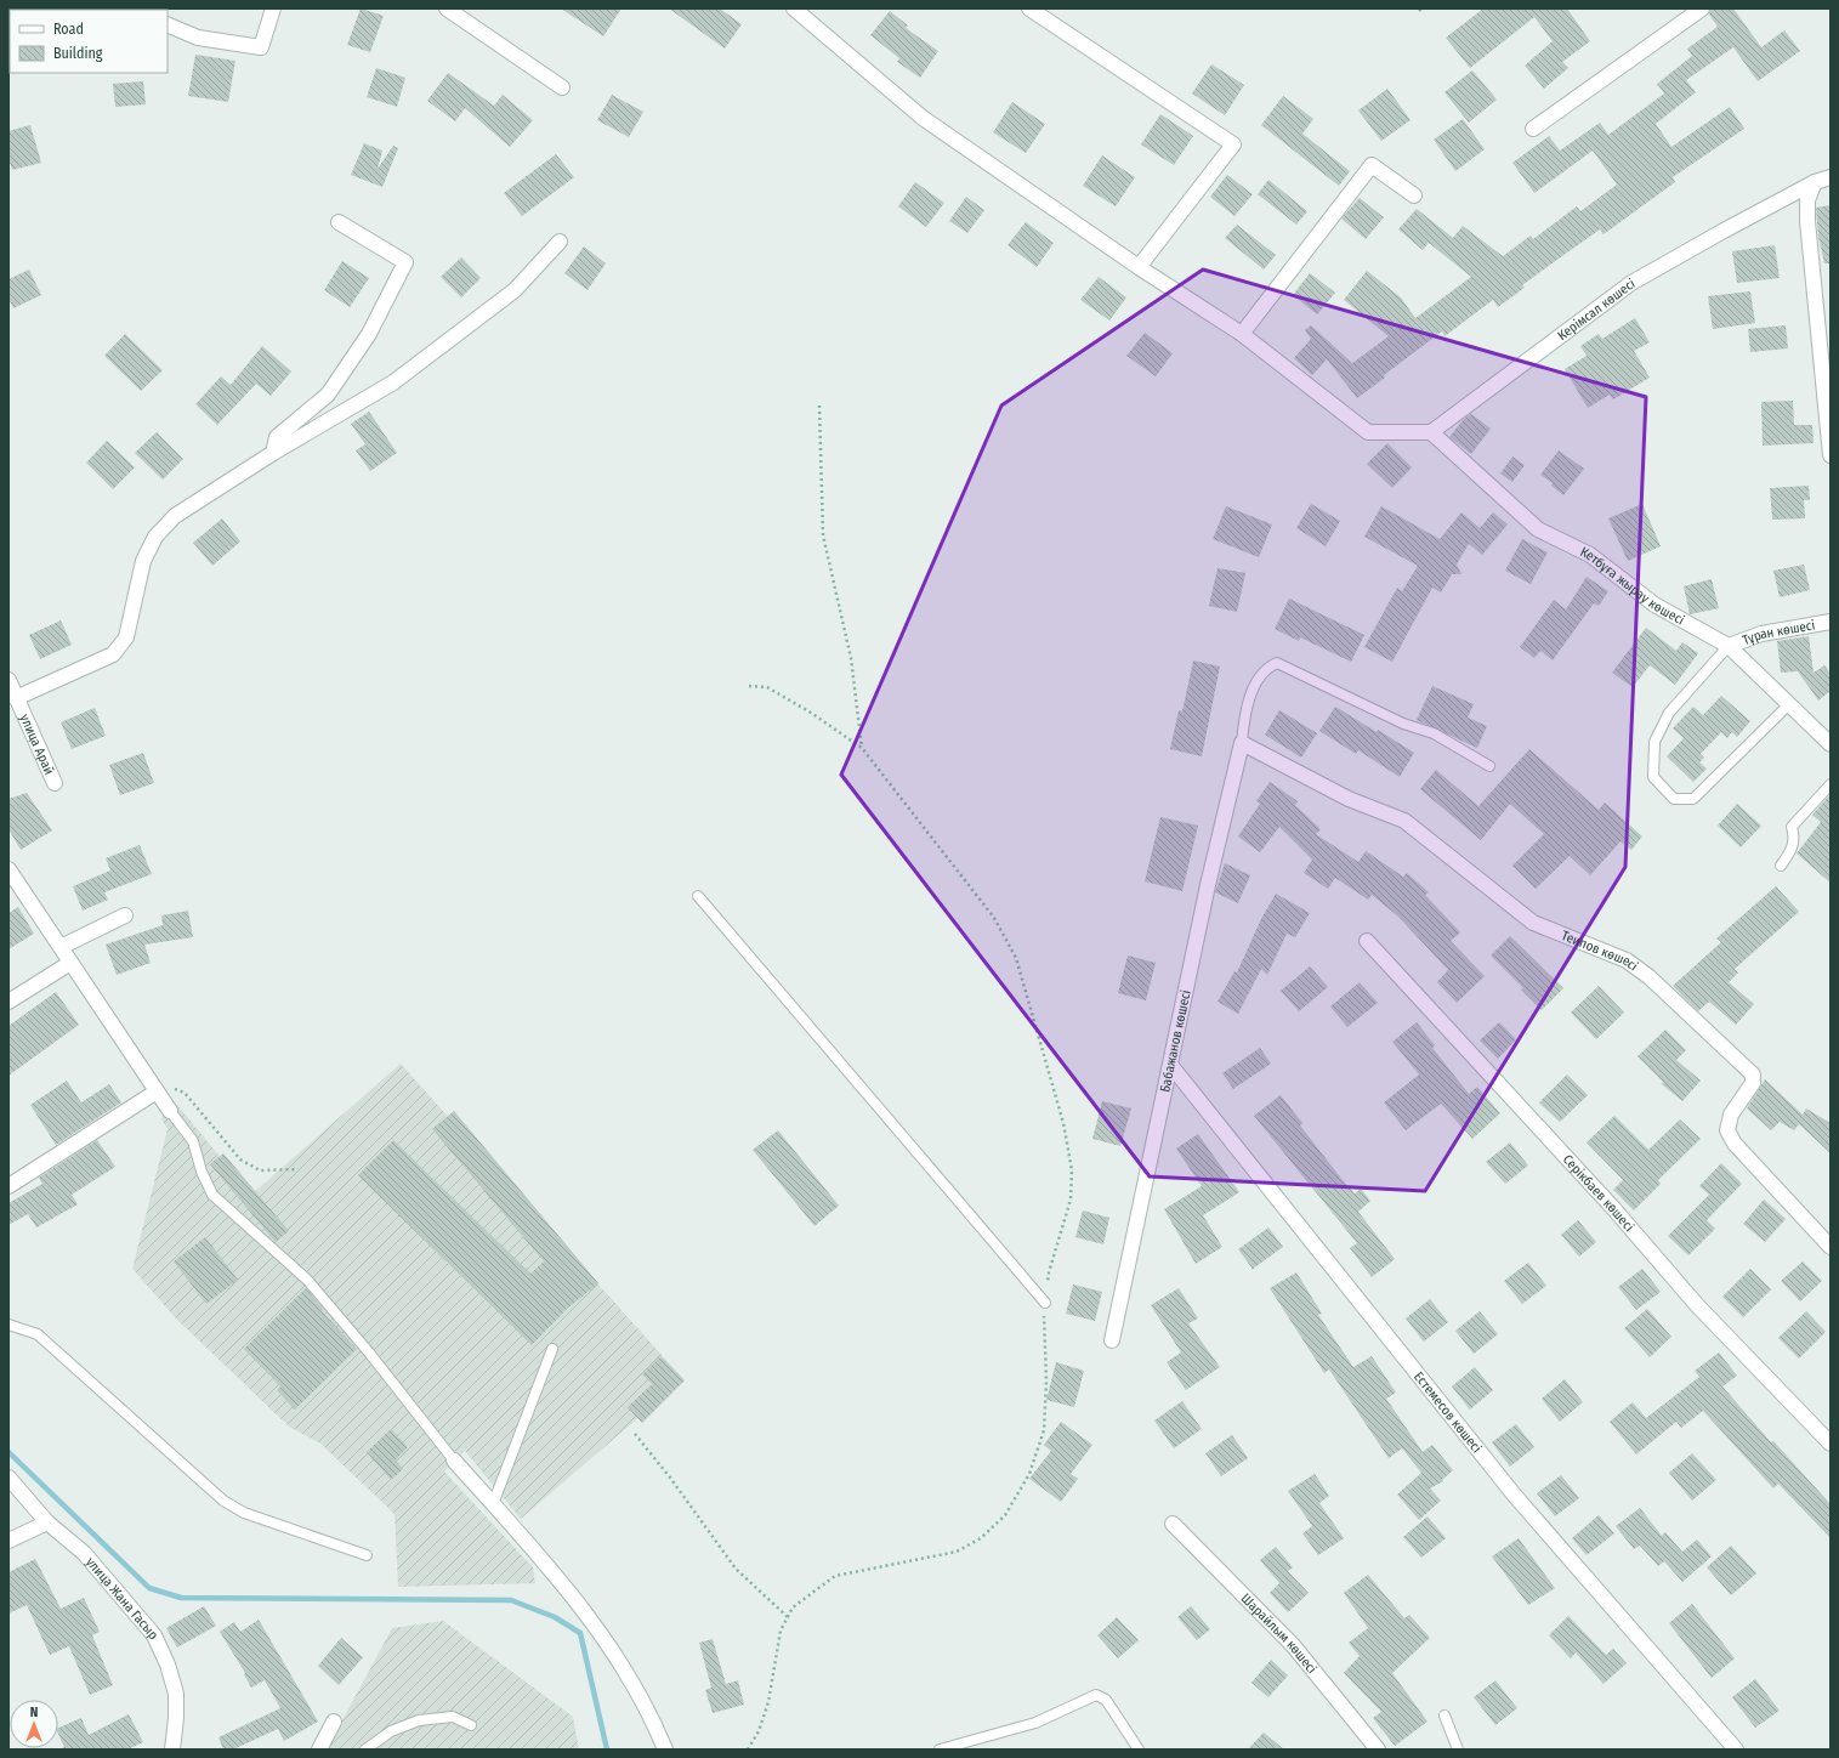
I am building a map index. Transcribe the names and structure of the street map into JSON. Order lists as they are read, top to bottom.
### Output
{
  "streets": {
    "street": [
      "Керімсал көшесі",
      "Кетбұға жырау көшесі",
      "Тұран көшесі",
      "улица Арай",
      "Теипов көшесі",
      "Бабажанов көшесі",
      "Серікбаев көшесі",
      "Естемесов көшесі",
      "улица Жана Гасыр",
      "Шарайлым көшесі"
    ]
  },
  "crossings": [
    ["Керімсал көшесі", "Кетбұға жырау көшесі"],
    ["Кетбұға жырау көшесі", "Тұран көшесі"],
    ["Теипов көшесі", "Бабажанов көшесі"],
    ["Бабажанов көшесі", "Естемесов көшесі"]
  ],
  "legend": ["Road", "Building"],
  "north": "top"
}
